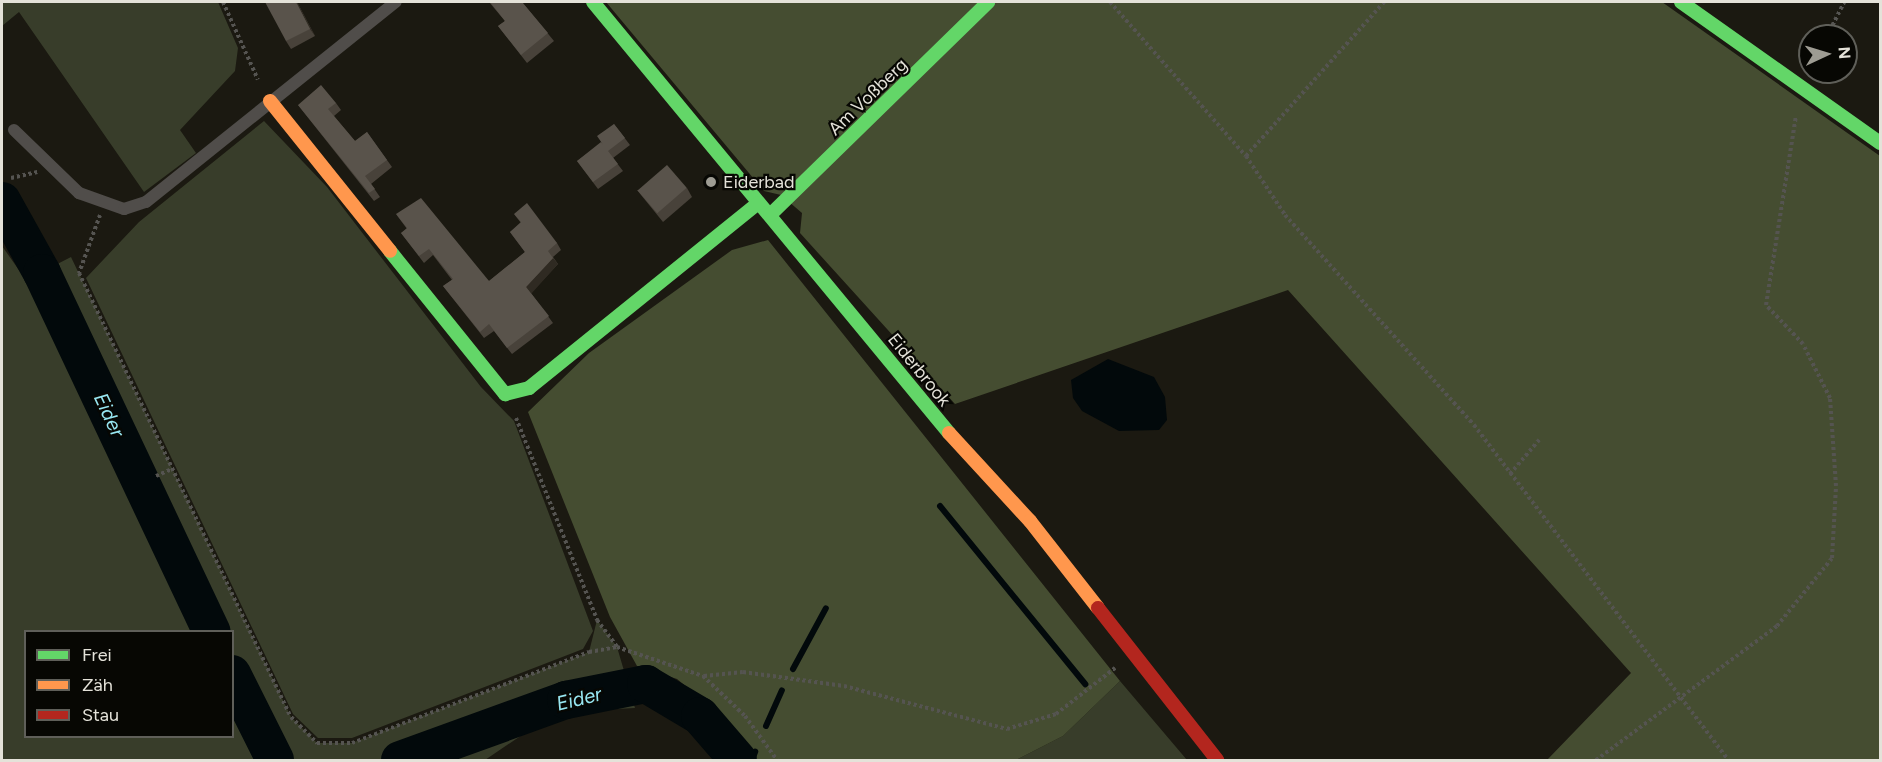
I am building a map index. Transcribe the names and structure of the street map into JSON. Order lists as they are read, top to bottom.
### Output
{
  "streets": {
    "street": ["Am Voßberg", "Eiderbrook"]
  },
  "crossings": [
    ["Am Voßberg", "Eiderbrook"]
  ],
  "water": ["Eider"],
  "places": ["Eiderbad"],
  "legend": ["Frei", "Zäh", "Stau"],
  "north": "right"
}
